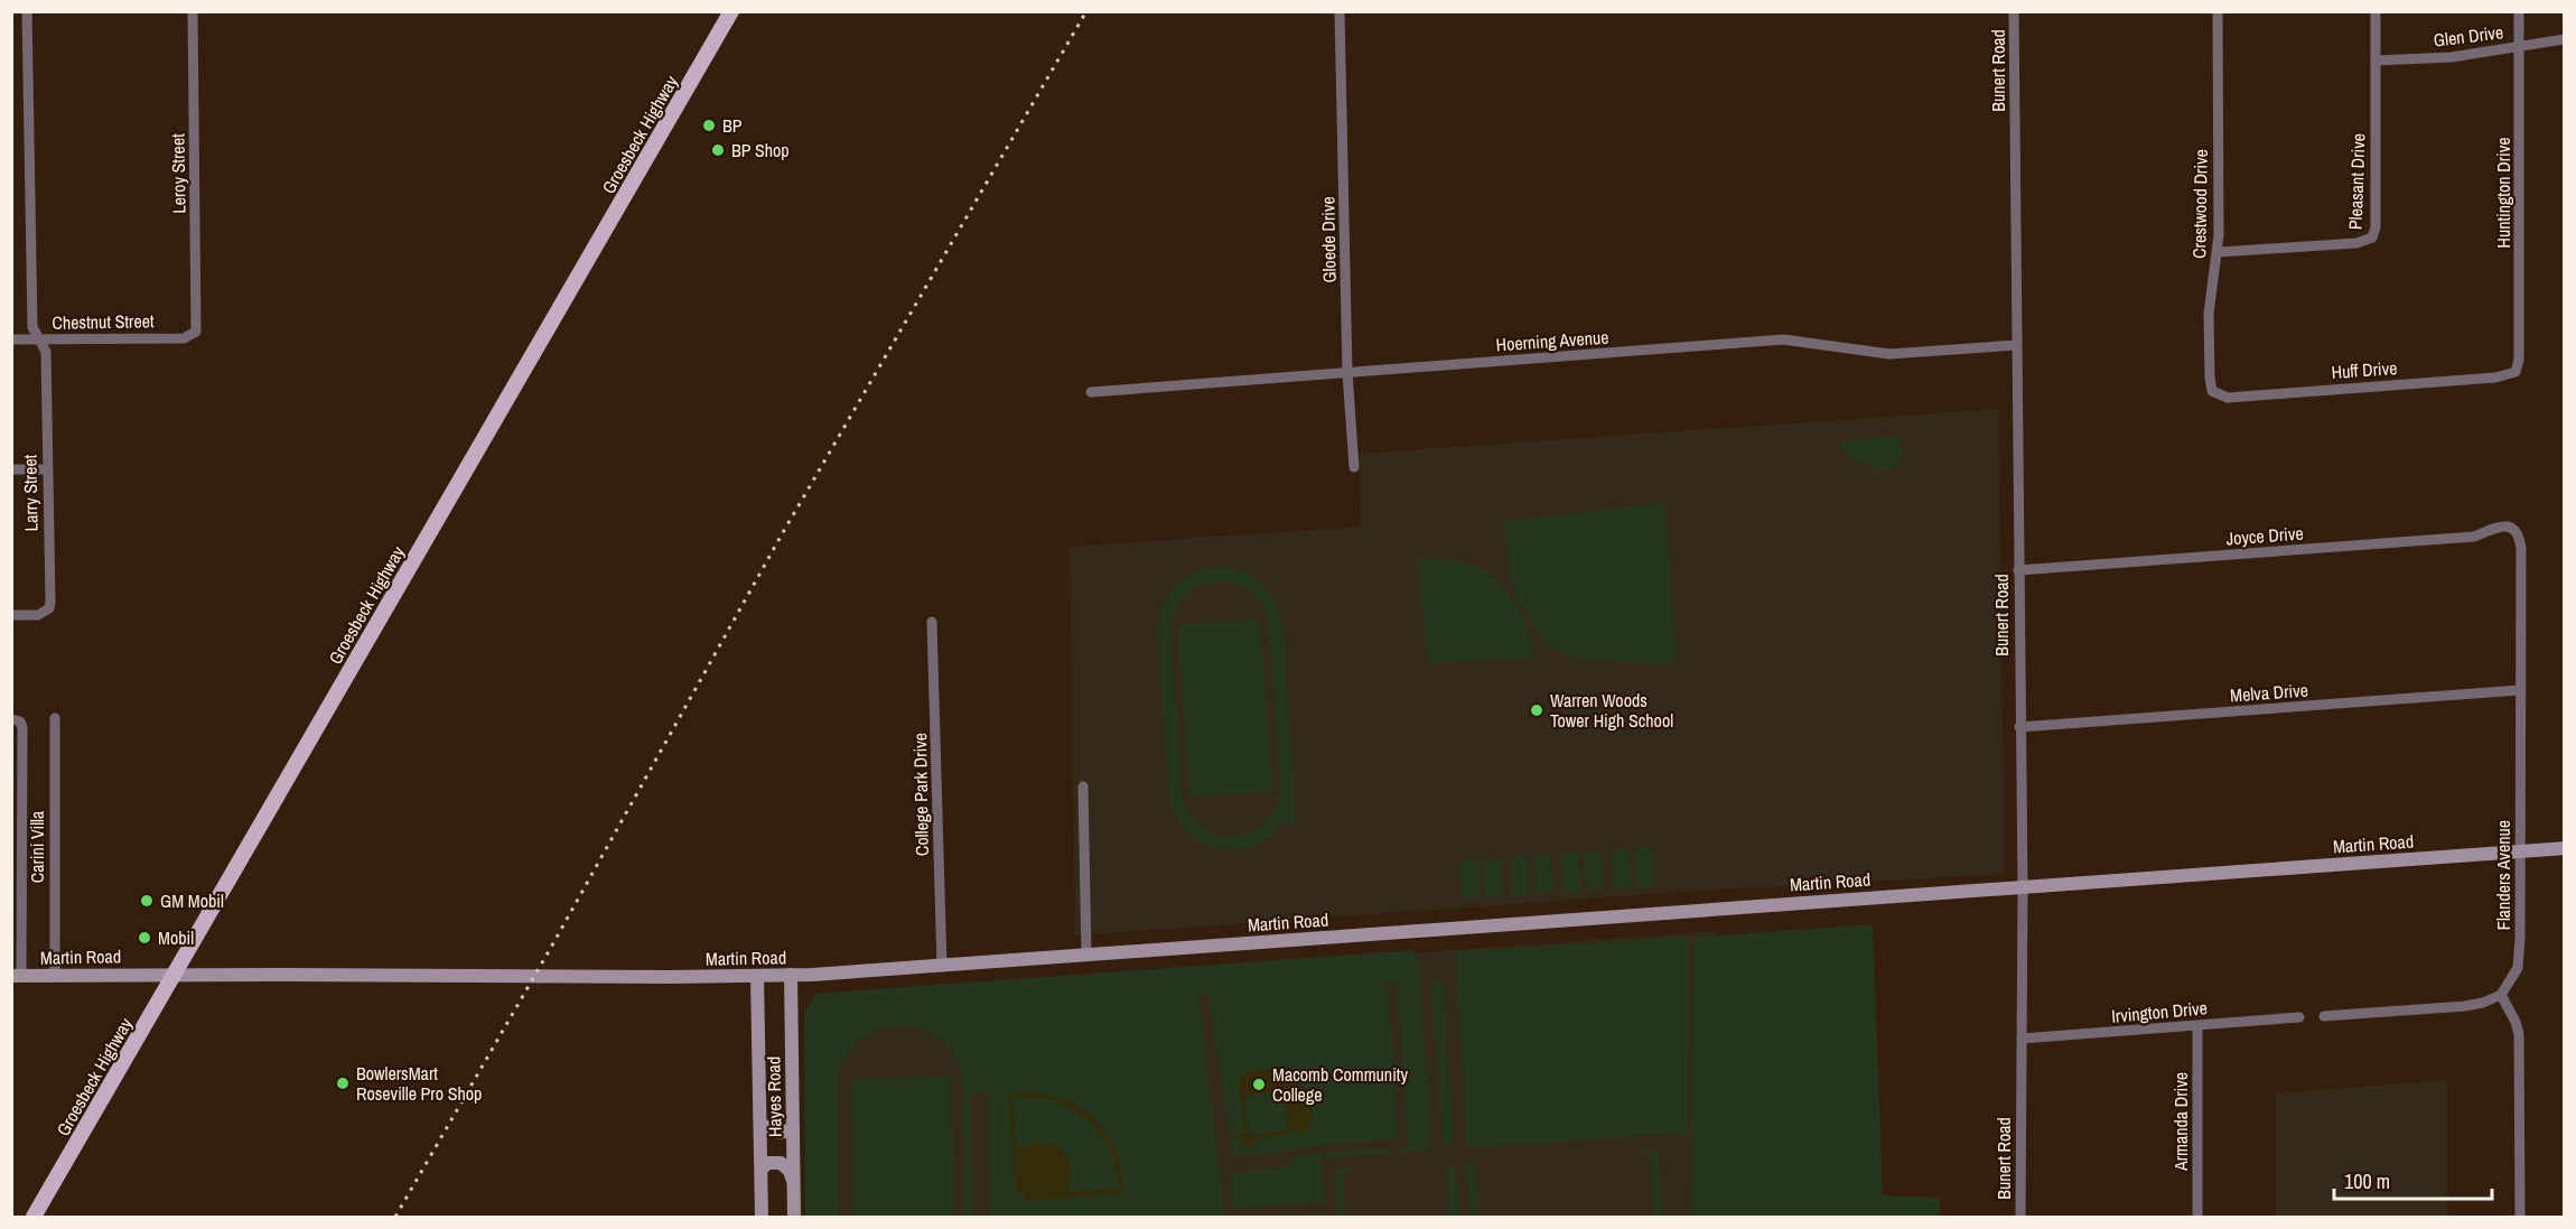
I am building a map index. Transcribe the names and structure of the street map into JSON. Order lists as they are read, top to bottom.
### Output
{
  "streets": {
    "main road": ["Groesbeck Highway"],
    "street": [
      "Glen Drive",
      "Bunert Road",
      "Leroy Street",
      "Pleasant Drive",
      "Huntington Drive",
      "Crestwood Drive",
      "Gloede Drive",
      "Chestnut Street",
      "Hoerning Avenue",
      "Huff Drive",
      "Larry Street",
      "Joyce Drive",
      "Melva Drive",
      "College Park Drive",
      "Martin Road",
      "Carini Villa",
      "Flanders Avenue",
      "Irvington Drive",
      "Hayes Road",
      "Armanda Drive"
    ]
  },
  "crossings": [
    ["Glen Drive", "Pleasant Drive"],
    ["Glen Drive", "Huntington Drive"],
    ["Bunert Road", "Hoerning Avenue"],
    ["Bunert Road", "Joyce Drive"],
    ["Bunert Road", "Melva Drive"],
    ["Bunert Road", "Martin Road"],
    ["Bunert Road", "Irvington Drive"],
    ["Groesbeck Highway", "Martin Road"],
    ["Leroy Street", "Chestnut Street"],
    ["Pleasant Drive", "Crestwood Drive"],
    ["Huntington Drive", "Huff Drive"],
    ["Crestwood Drive", "Huff Drive"],
    ["Gloede Drive", "Hoerning Avenue"],
    ["Chestnut Street", "Larry Street"],
    ["Joyce Drive", "Flanders Avenue"],
    ["Melva Drive", "Flanders Avenue"],
    ["College Park Drive", "Martin Road"],
    ["Martin Road", "Carini Villa"],
    ["Martin Road", "Flanders Avenue"],
    ["Martin Road", "Hayes Road"],
    ["Irvington Drive", "Armanda Drive"]
  ],
  "places": [
    "BP",
    "BP Shop",
    "Warren Woods Tower High School",
    "GM Mobil",
    "Mobil",
    "BowlersMart Roseville Pro Shop",
    "Macomb Community College"
  ],
  "scale_bar": "100 m"
}
